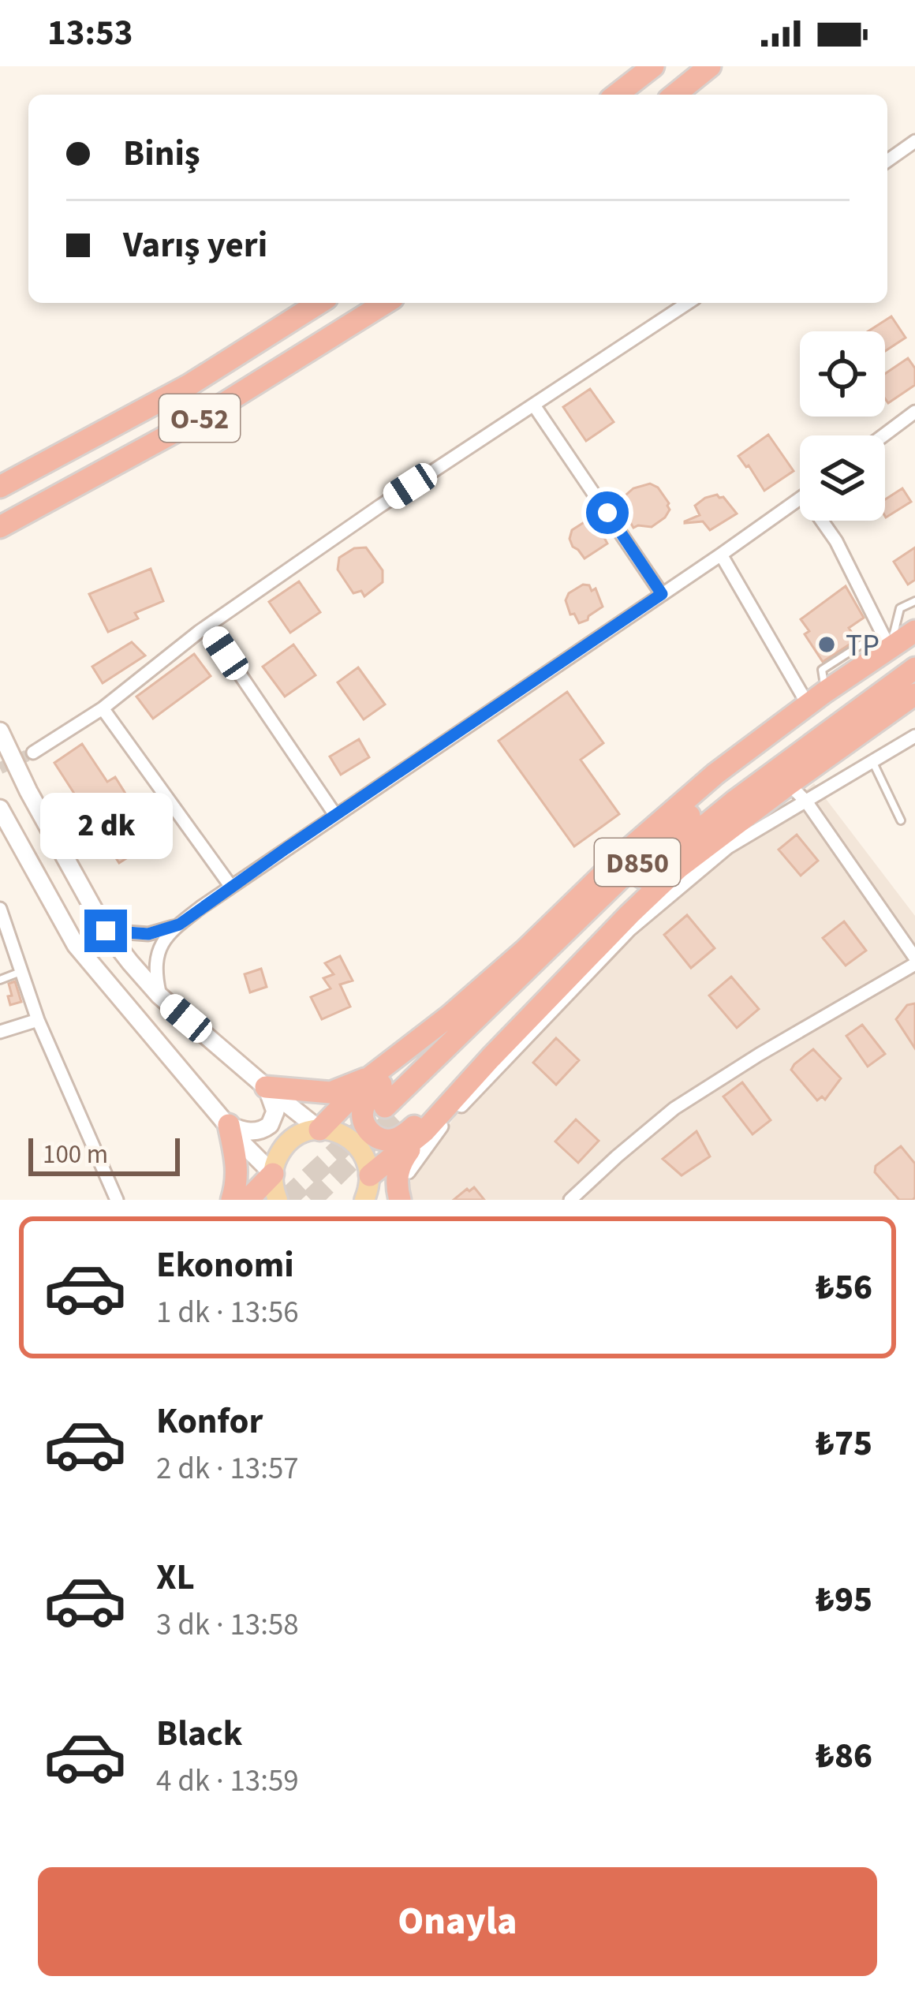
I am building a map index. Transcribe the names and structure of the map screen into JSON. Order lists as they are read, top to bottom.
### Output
{
  "streets": {
    "highway": ["O-52", "D850"]
  },
  "places": ["TP"],
  "scale_bar": "100 m",
  "page": {
    "status": "13:53",
    "banner": ["Biniş", "Varış yeri"],
    "bubble": "2 dk",
    "scale": "100 m",
    "list": [
      {
        "name": "Ekonomi",
        "note": "1 dk · 13:56",
        "value": "₺56"
      },
      {
        "name": "Konfor",
        "note": "2 dk · 13:57",
        "value": "₺75"
      },
      {
        "name": "XL",
        "note": "3 dk · 13:58",
        "value": "₺95"
      },
      {
        "name": "Black",
        "note": "4 dk · 13:59",
        "value": "₺86"
      }
    ],
    "buttons": "Onayla"
  }
}
